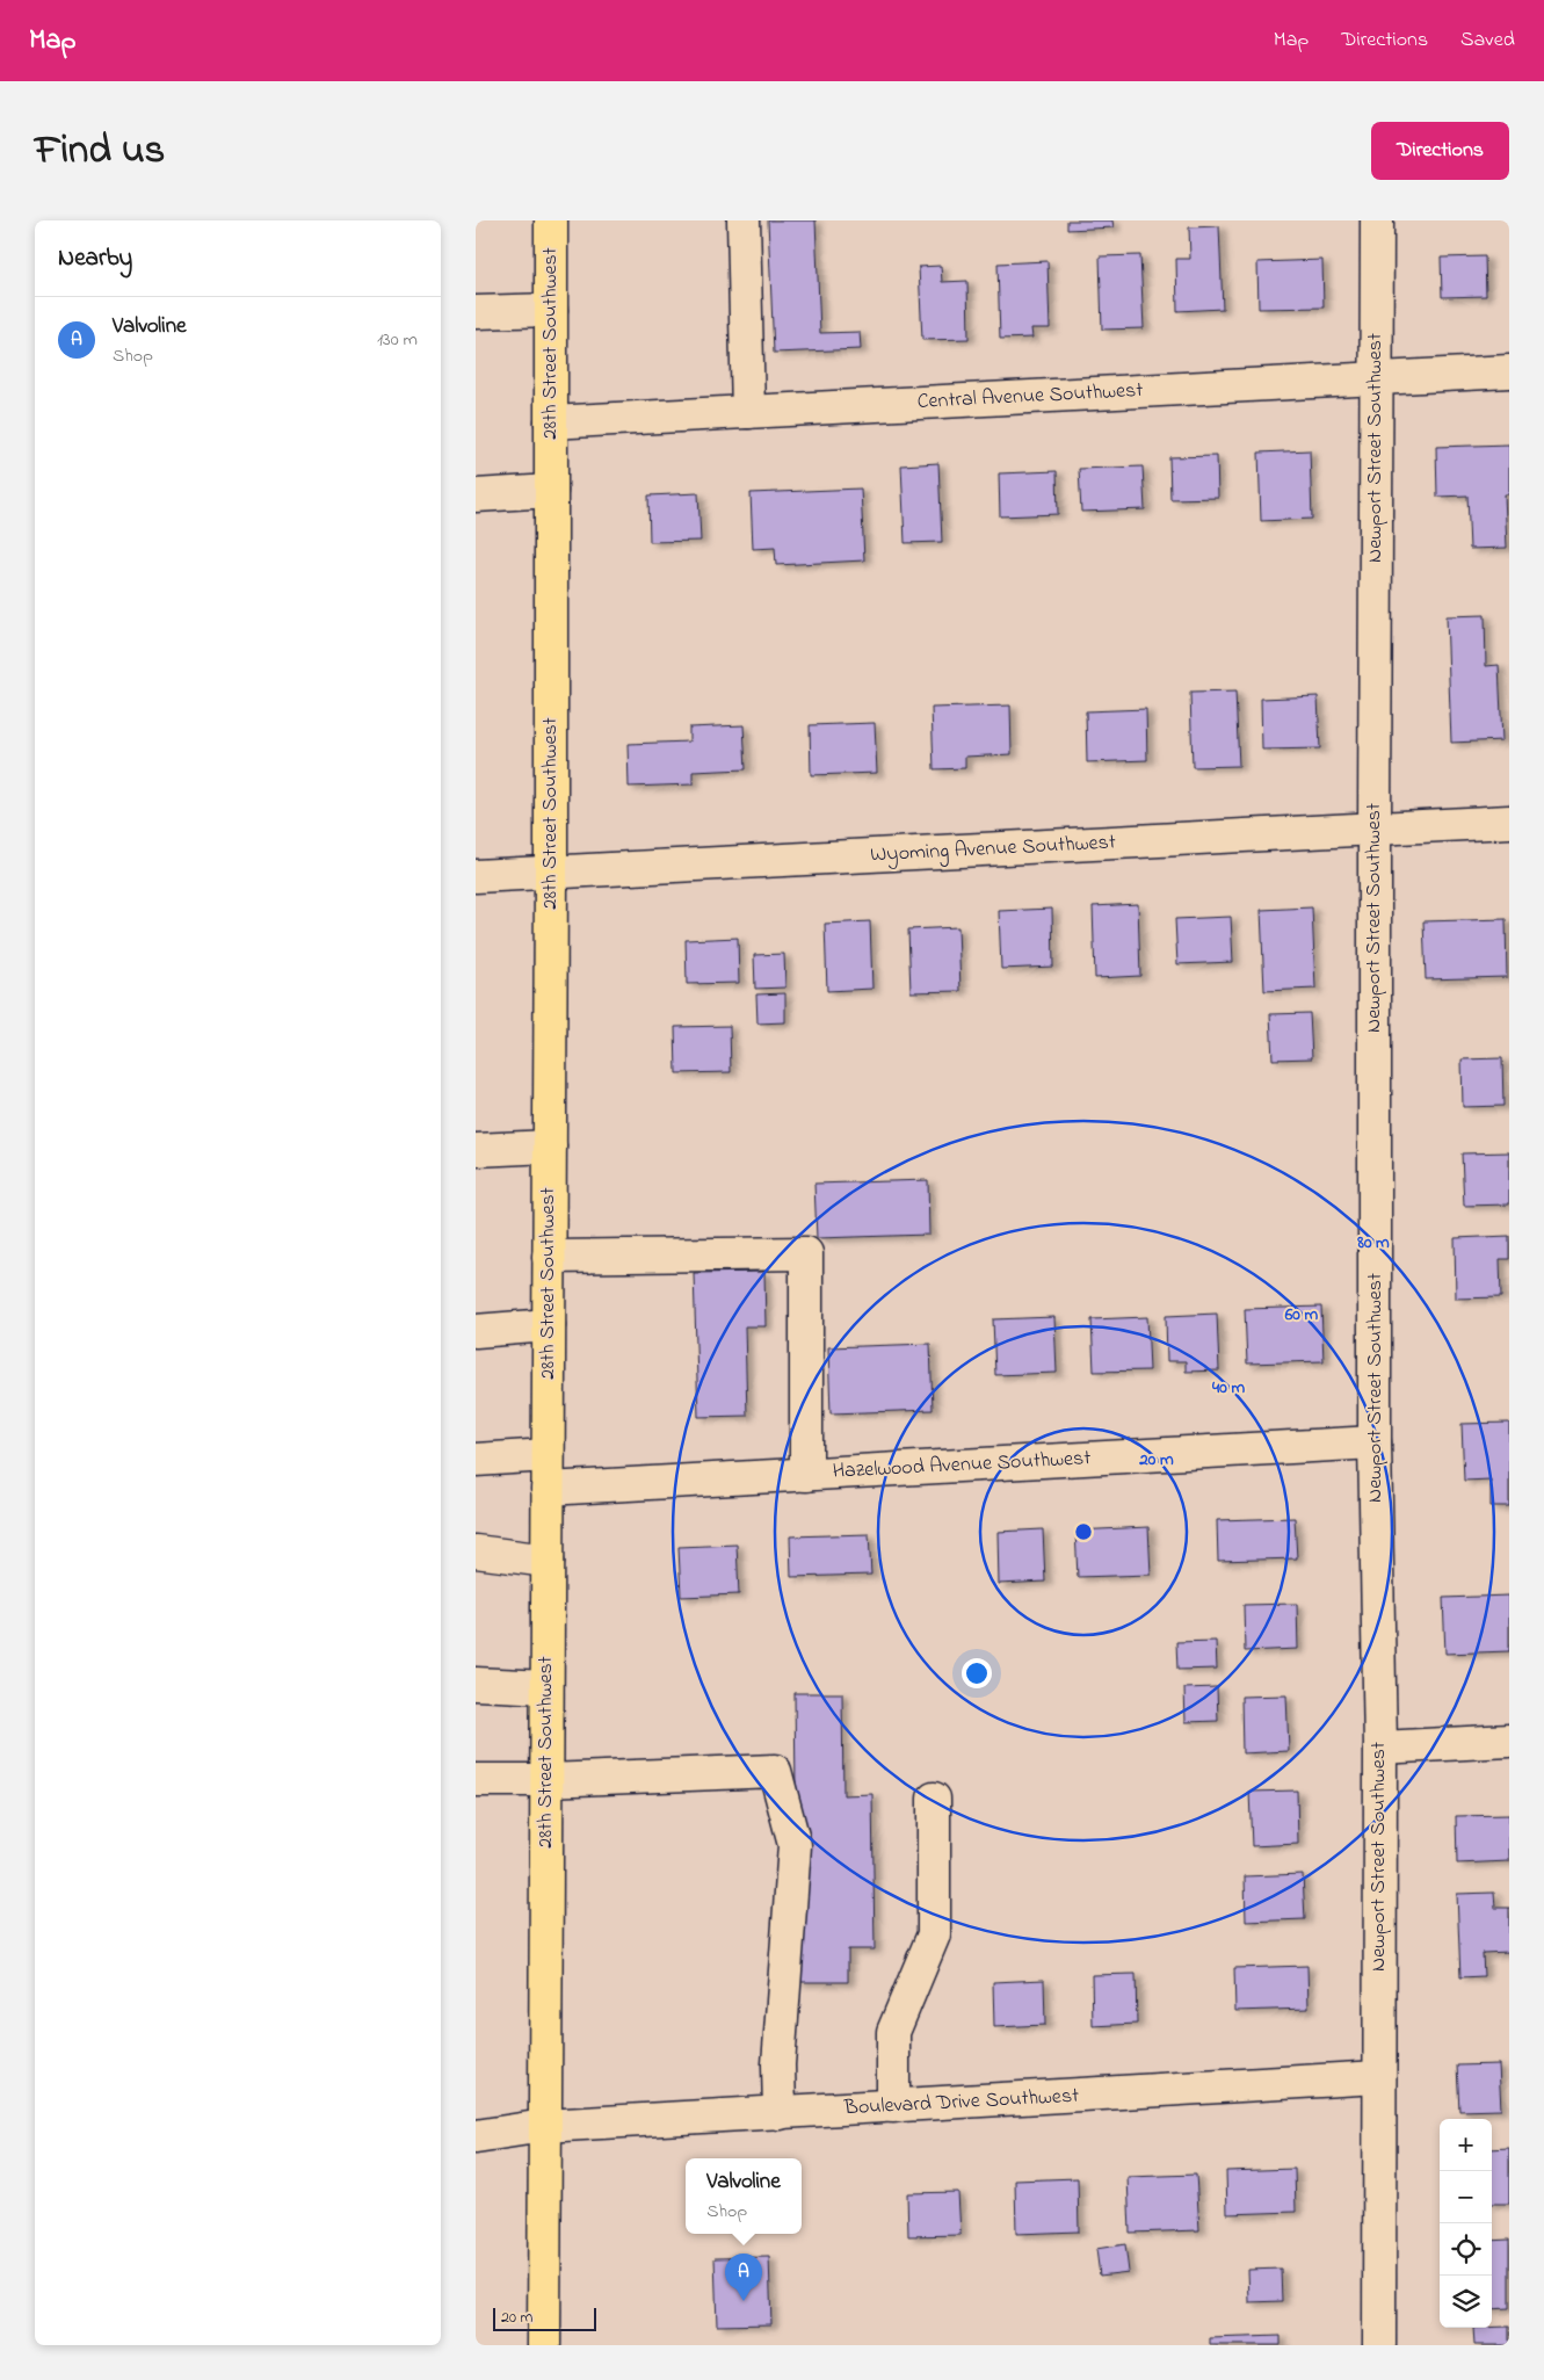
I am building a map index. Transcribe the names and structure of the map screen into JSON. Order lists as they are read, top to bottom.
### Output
{
  "streets": {
    "main road": ["28th Street Southwest"],
    "street": [
      "Central Avenue Southwest",
      "Newport Street Southwest",
      "Wyoming Avenue Southwest",
      "Hazelwood Avenue Southwest",
      "Boulevard Drive Southwest"
    ]
  },
  "crossings": [
    ["28th Street Southwest", "Central Avenue Southwest"],
    ["28th Street Southwest", "Wyoming Avenue Southwest"],
    ["28th Street Southwest", "Hazelwood Avenue Southwest"],
    ["28th Street Southwest", "Boulevard Drive Southwest"],
    ["Central Avenue Southwest", "Newport Street Southwest"],
    ["Newport Street Southwest", "Wyoming Avenue Southwest"],
    ["Newport Street Southwest", "Hazelwood Avenue Southwest"],
    ["Newport Street Southwest", "Boulevard Drive Southwest"]
  ],
  "scale_bar": "20 m",
  "page": {
    "header": "Map",
    "nav": ["Map", "Directions", "Saved"],
    "title": "Find us",
    "buttons": "Directions",
    "heading": "Nearby",
    "list": [
      {
        "mark": "A",
        "name": "Valvoline",
        "note": "Shop",
        "value": "130 m"
      }
    ],
    "map_buttons": ["+", "−"],
    "popup": ["Valvoline", "Shop"],
    "pins": "A",
    "scale": "20 m"
  },
  "rings": [
    "80 m",
    "60 m",
    "40 m",
    "20 m"
  ]
}
